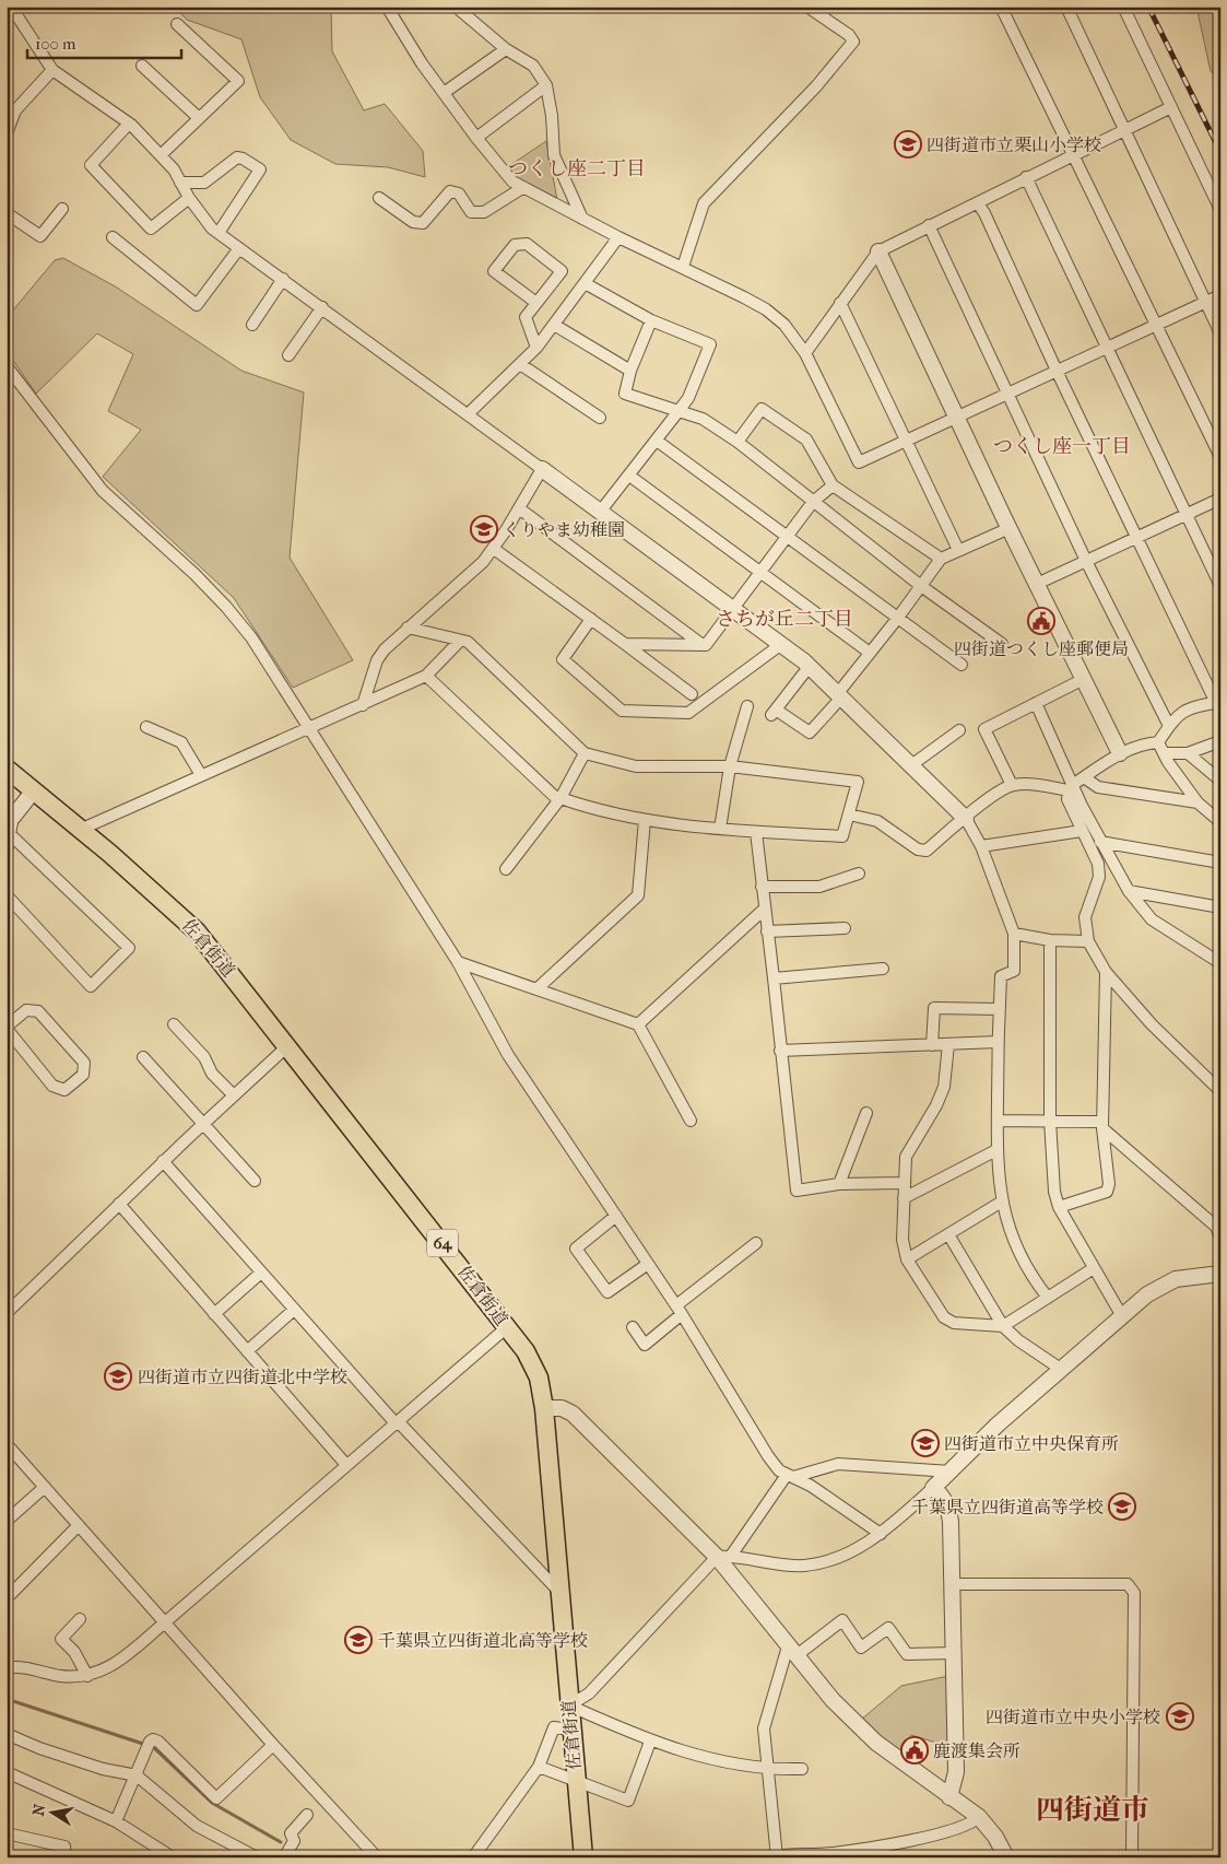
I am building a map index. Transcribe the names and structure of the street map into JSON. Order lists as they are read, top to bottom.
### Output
{
  "streets": {
    "main road": ["佐倉街道", "64"]
  },
  "districts": [
    "つくし座二丁目",
    "つくし座一丁目",
    "さちが丘二丁目",
    "四街道市"
  ],
  "places": {
    "school or university": [
      "四街道市立栗山小学校",
      "くりやま幼稚園",
      "四街道市立四街道北中学校",
      "四街道市立中央保育所",
      "千葉県立四街道高等学校",
      "千葉県立四街道北高等学校",
      "四街道市立中央小学校"
    ],
    "public building": ["四街道つくし座郵便局", "鹿渡集会所"]
  },
  "scale_bar": "100 m",
  "north": "left"
}
